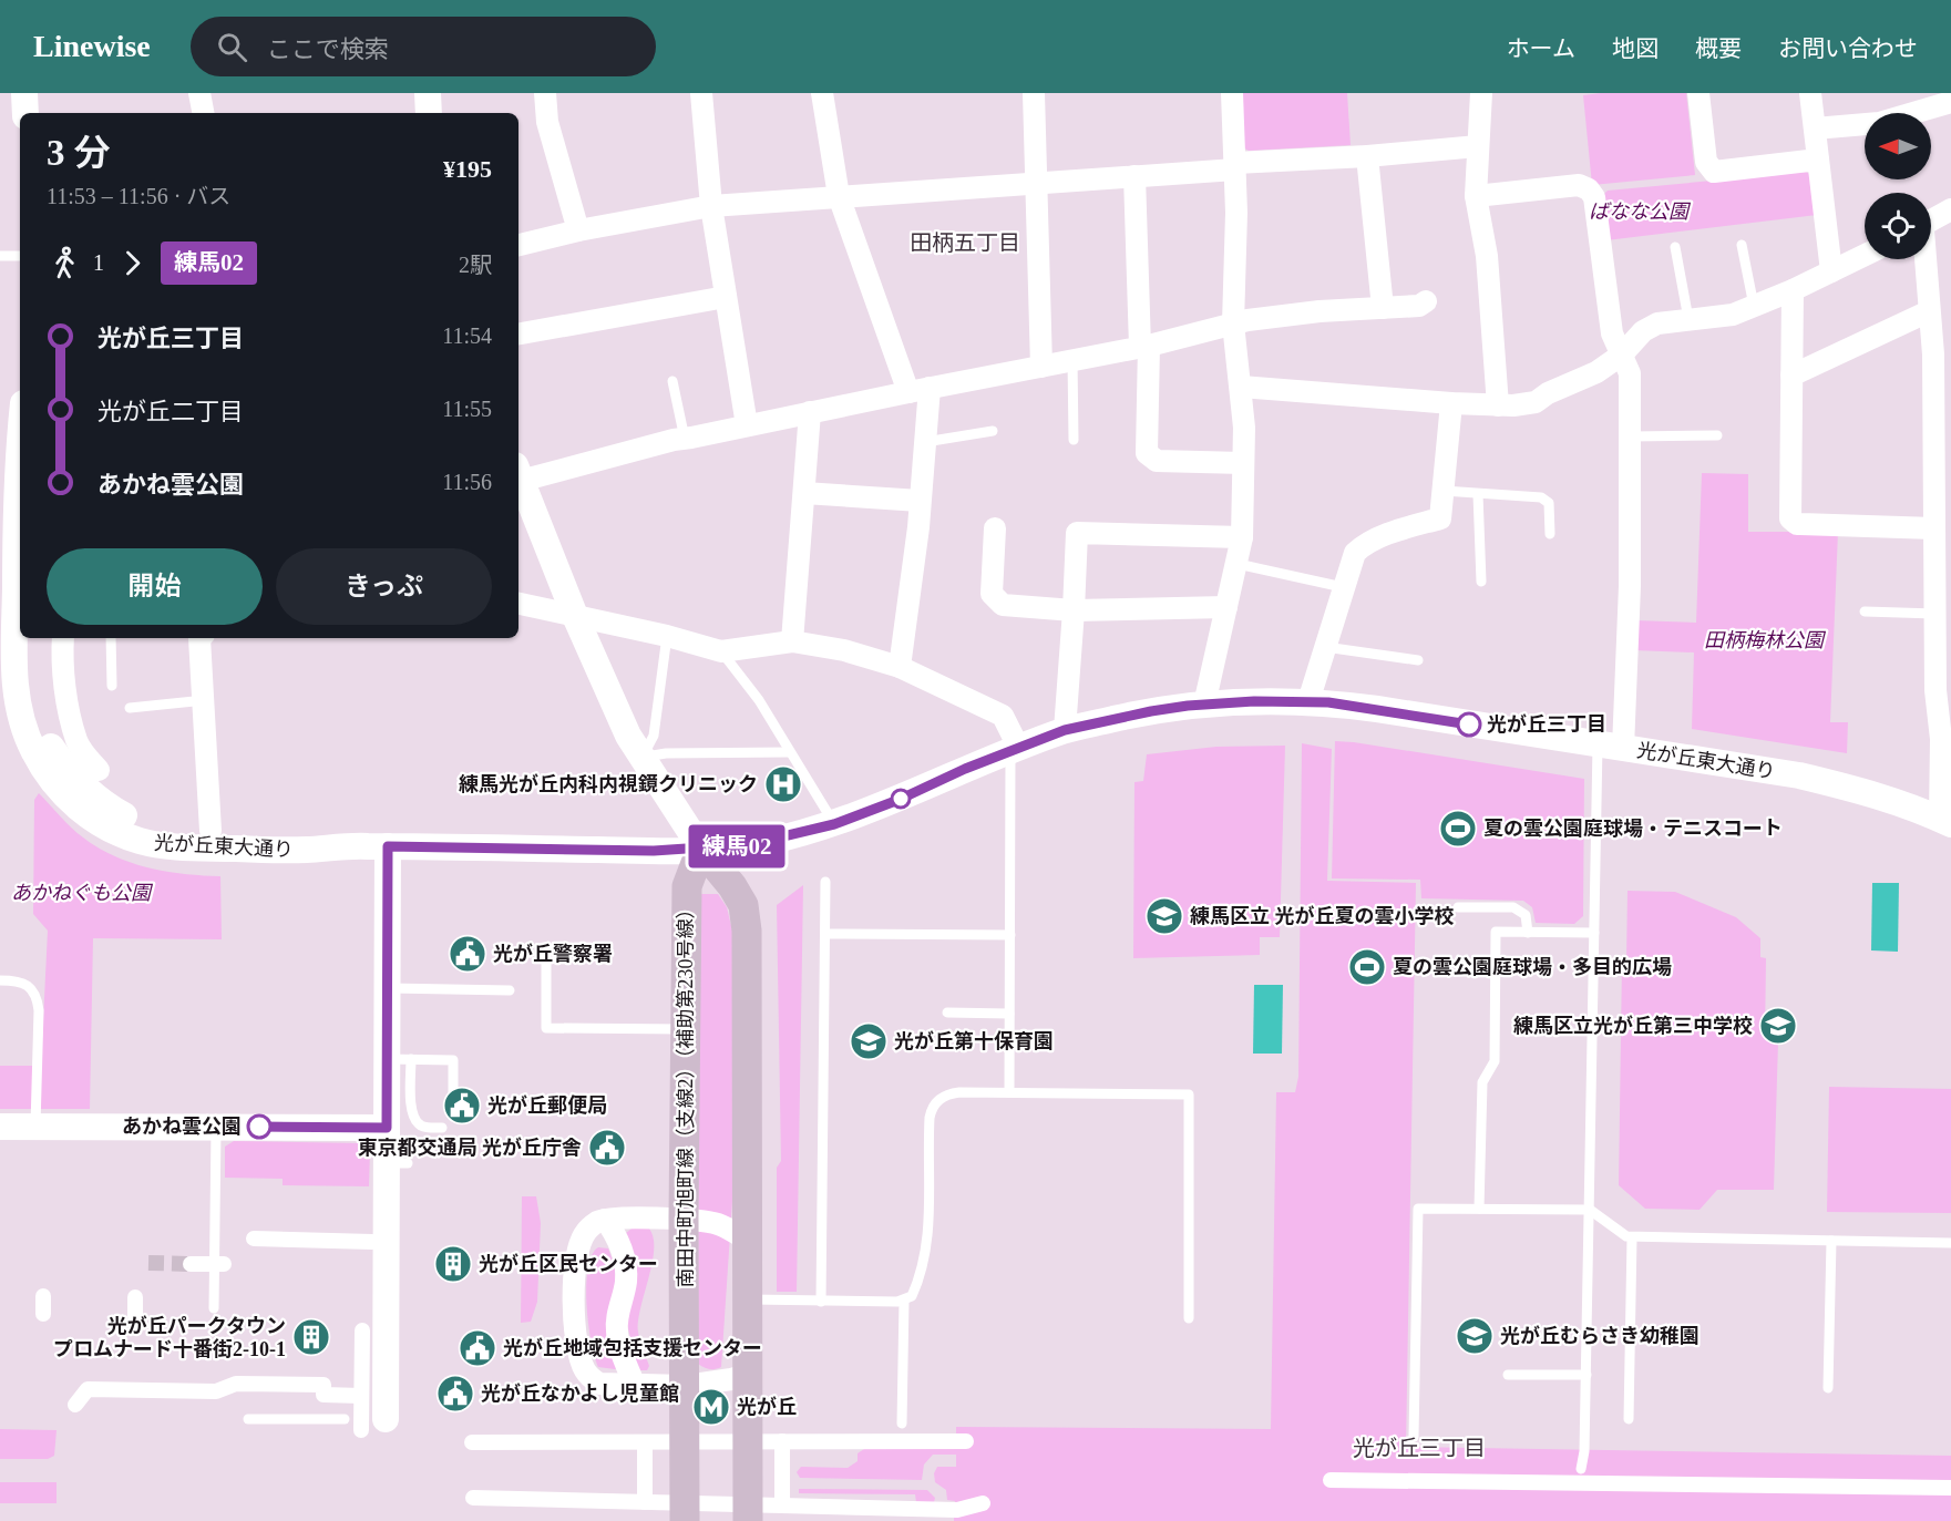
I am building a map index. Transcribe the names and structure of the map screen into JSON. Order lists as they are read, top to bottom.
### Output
{
  "streets": {
    "main road": ["南田中町旭町線（支線2）（補助第230号線）"],
    "street": ["光が丘東大通り"]
  },
  "crossings": [
    ["光が丘東大通り", "南田中町旭町線（支線2）（補助第230号線）"]
  ],
  "districts": ["田柄五丁目", "光が丘三丁目"],
  "parks": ["ばなな公園", "田柄梅林公園", "あかねぐも公園"],
  "places": {
    "other": ["光が丘三丁目", "あかね雲公園"],
    "hospital": ["練馬光が丘内科内視鏡クリニック"],
    "sports": ["夏の雲公園庭球場・テニスコート", "夏の雲公園庭球場・多目的広場"],
    "school or university": [
      "練馬区立 光が丘夏の雲小学校",
      "練馬区立光が丘第三中学校",
      "光が丘第十保育園",
      "光が丘むらさき幼稚園"
    ],
    "public building": [
      "光が丘警察署",
      "光が丘郵便局",
      "東京都交通局 光が丘庁舎",
      "光が丘地域包括支援センター",
      "光が丘なかよし児童館"
    ],
    "building": ["光が丘区民センター", "光が丘パークタウン プロムナード十番街2-10-1"],
    "metro station": ["光が丘"]
  },
  "lines": ["bus line 練馬02"],
  "north": "left",
  "page": {
    "header": "Linewise",
    "search": "ここで検索",
    "nav": [
      "ホーム",
      "地図",
      "概要",
      "お問い合わせ"
    ],
    "on_map": "練馬02",
    "heading": ["3 分", "11:53 – 11:56 · バス", "¥195"],
    "legs": ["1", "練馬02", "2駅"],
    "list": [
      {
        "name": "光が丘三丁目",
        "value": "11:54"
      },
      {
        "name": "光が丘二丁目",
        "value": "11:55"
      },
      {
        "name": "あかね雲公園",
        "value": "11:56"
      }
    ],
    "buttons": ["開始", "きっぷ"]
  }
}
